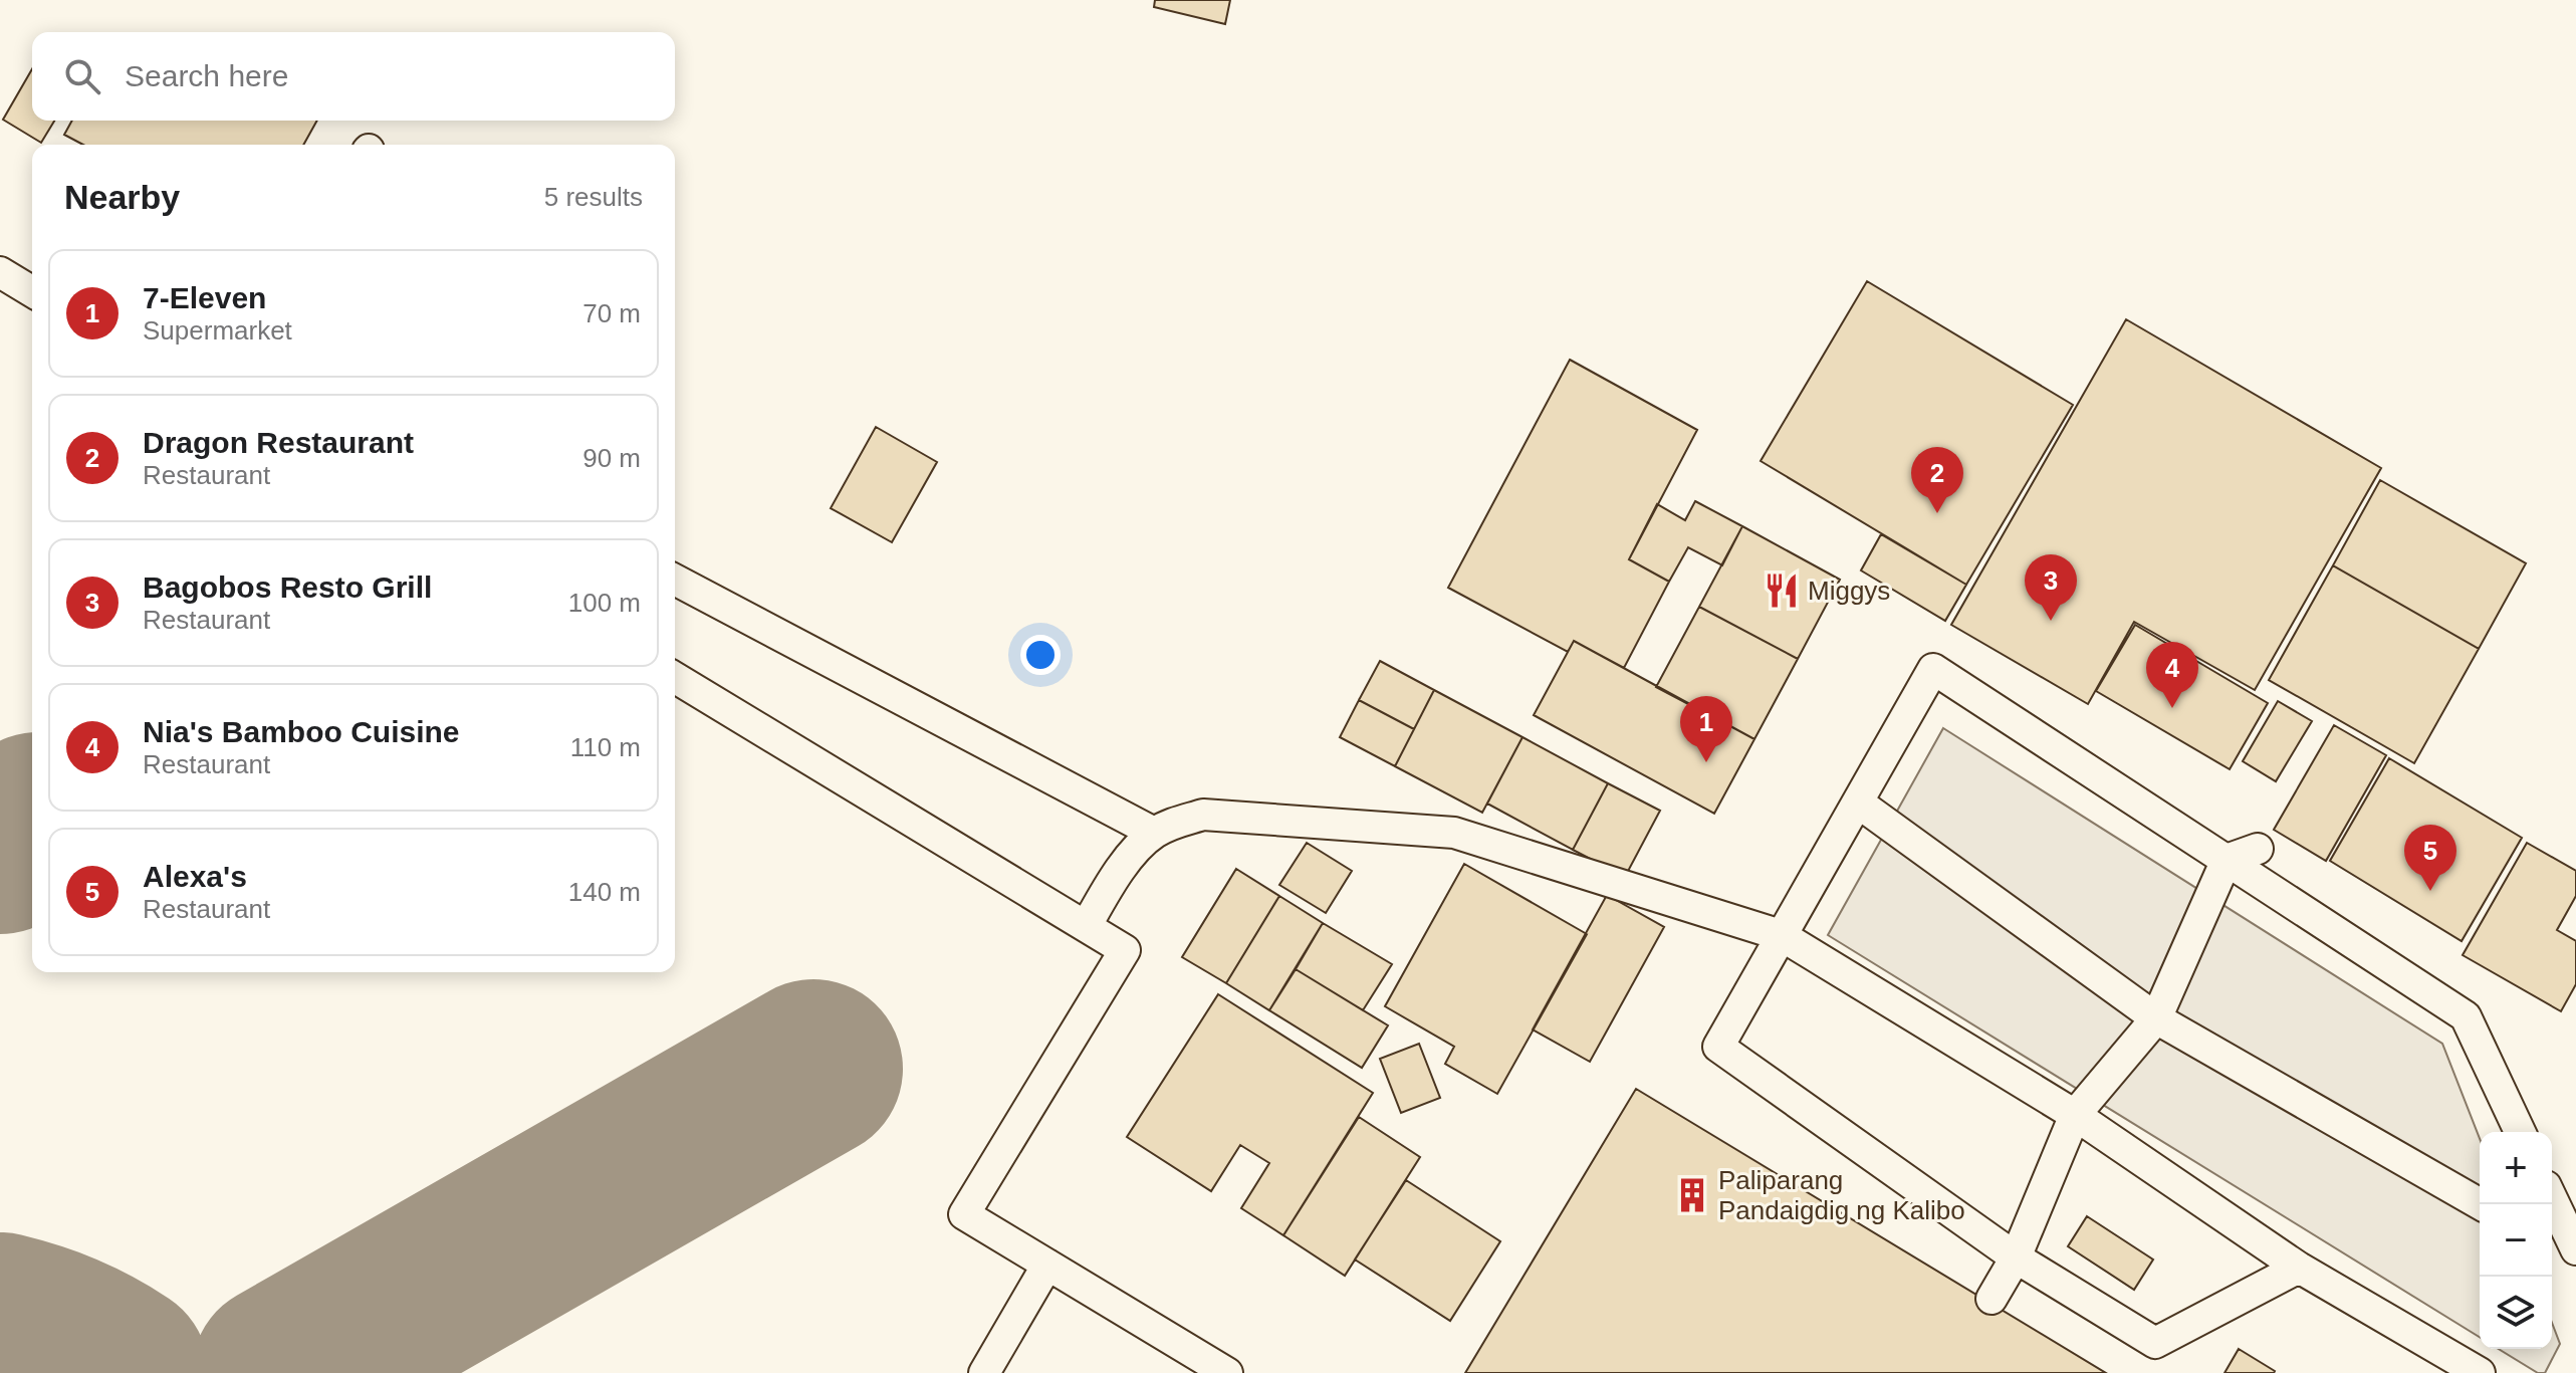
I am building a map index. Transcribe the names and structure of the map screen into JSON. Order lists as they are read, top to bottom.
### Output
{
  "places": {
    "restaurant": ["Miggys"],
    "building": ["Paliparang Pandaigdig ng Kalibo"]
  },
  "page": {
    "search": "Search here",
    "heading": ["Nearby", "5 results"],
    "list": [
      {
        "mark": "1",
        "name": "7-Eleven",
        "note": "Supermarket",
        "value": "70 m"
      },
      {
        "mark": "2",
        "name": "Dragon Restaurant",
        "note": "Restaurant",
        "value": "90 m"
      },
      {
        "mark": "3",
        "name": "Bagobos Resto Grill",
        "note": "Restaurant",
        "value": "100 m"
      },
      {
        "mark": "4",
        "name": "Nia's Bamboo Cuisine",
        "note": "Restaurant",
        "value": "110 m"
      },
      {
        "mark": "5",
        "name": "Alexa's",
        "note": "Restaurant",
        "value": "140 m"
      }
    ],
    "pins": [
      "2",
      "3",
      "4",
      "1",
      "5"
    ],
    "map_buttons": ["+", "−"]
  }
}
